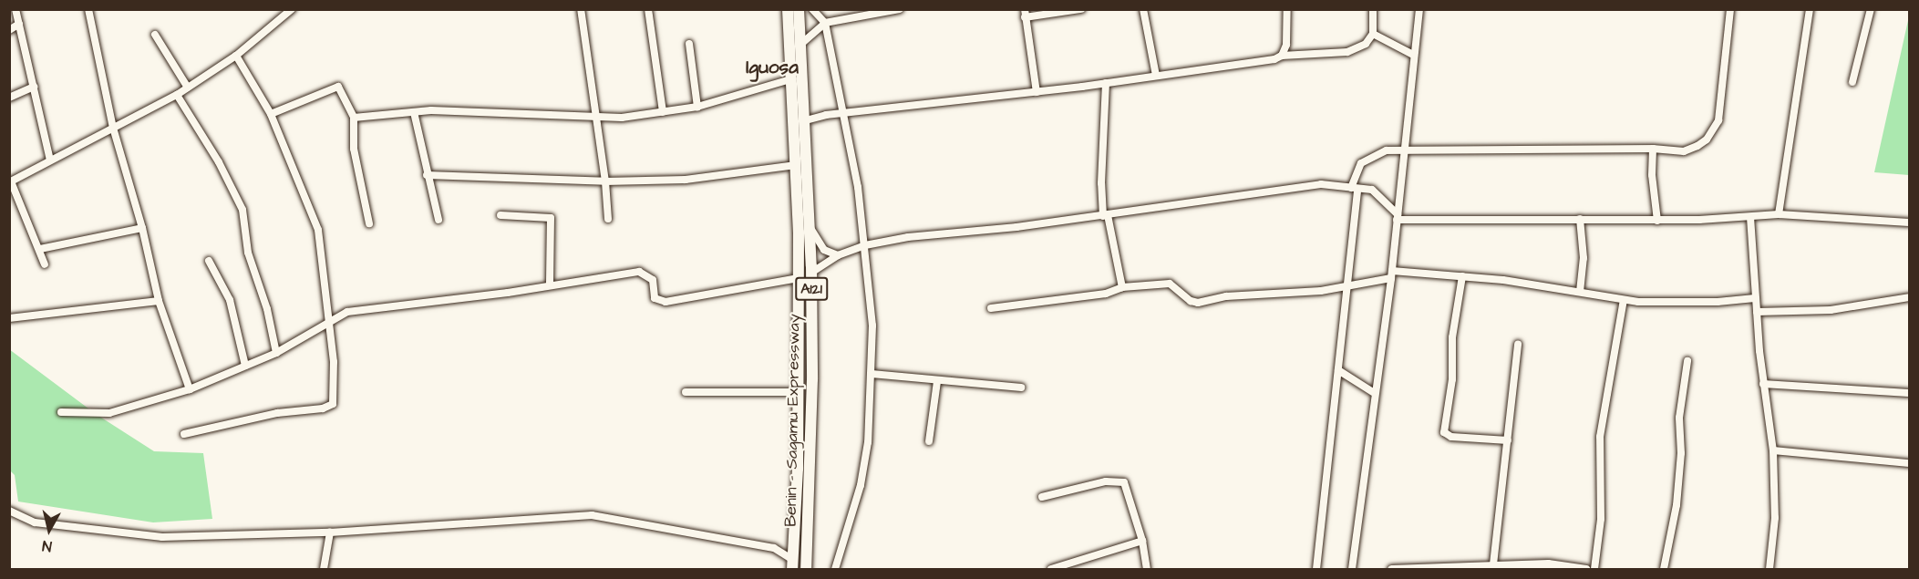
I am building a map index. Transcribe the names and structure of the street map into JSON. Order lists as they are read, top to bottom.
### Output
{
  "streets": {
    "highway": ["A121", "Benin - Sagamu Expressway"]
  },
  "districts": ["Iguosa"],
  "north": "bottom"
}
